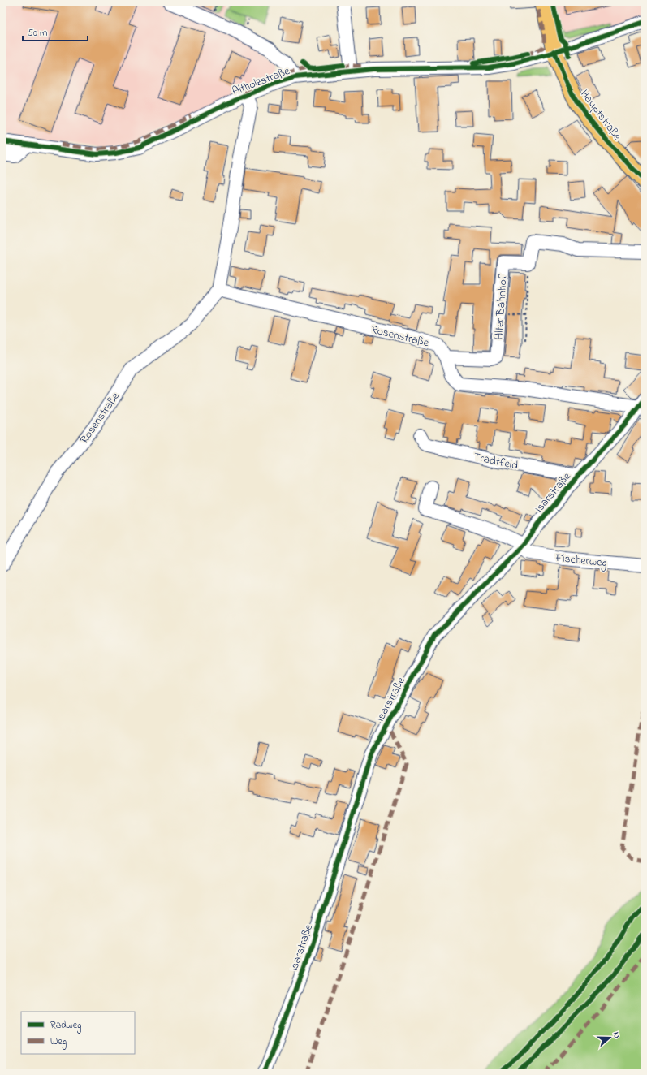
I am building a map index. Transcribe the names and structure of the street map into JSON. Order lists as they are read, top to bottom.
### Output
{
  "streets": {
    "main road": ["Hauptstraße"],
    "street": [
      "Altholzstraße",
      "Alter Bahnhof",
      "Rosenstraße",
      "Tradtfeld",
      "Isarstraße",
      "Fischerweg"
    ]
  },
  "crossings": [
    ["Altholzstraße", "Hauptstraße"],
    ["Altholzstraße", "Rosenstraße"],
    ["Alter Bahnhof", "Rosenstraße"],
    ["Rosenstraße", "Isarstraße"],
    ["Tradtfeld", "Isarstraße"],
    ["Isarstraße", "Fischerweg"]
  ],
  "legend": ["Radweg", "Weg"],
  "scale_bar": "50 m",
  "north": "right"
}
